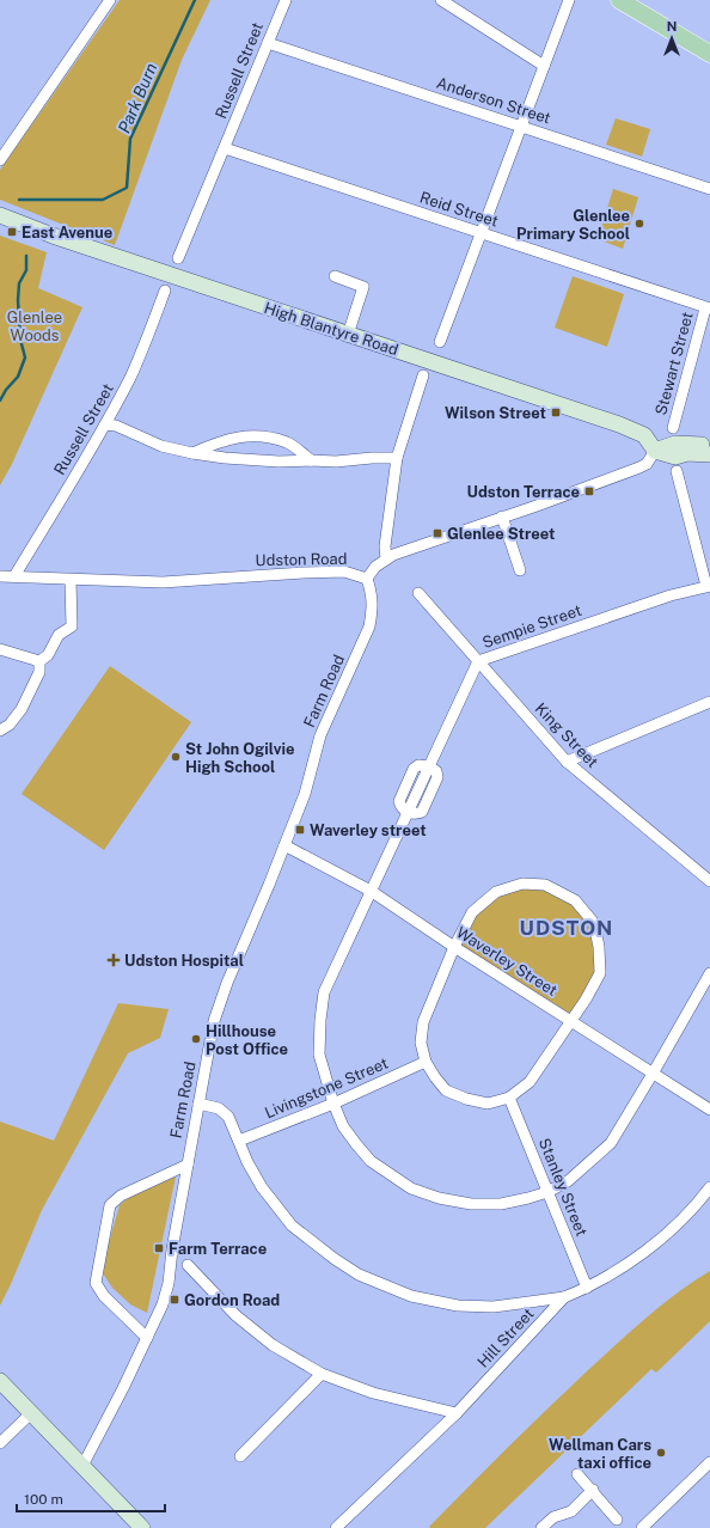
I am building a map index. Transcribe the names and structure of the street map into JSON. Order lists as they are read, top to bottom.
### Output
{
  "streets": {
    "main road": ["High Blantyre Road"],
    "street": [
      "Russell Street",
      "Anderson Street",
      "Reid Street",
      "Stewart Street",
      "Udston Road",
      "Sempie Street",
      "Farm Road",
      "King Street",
      "Waverley Street",
      "Livingstone Street",
      "Stanley Street",
      "Hill Street"
    ]
  },
  "crossings": [
    ["Russell Street", "Anderson Street"],
    ["Russell Street", "Reid Street"],
    ["Russell Street", "Udston Road"],
    ["Reid Street", "Stewart Street"],
    ["High Blantyre Road", "Udston Road"],
    ["Udston Road", "Farm Road"],
    ["Sempie Street", "King Street"],
    ["Sempie Street", "Waverley Street"],
    ["Sempie Street", "Livingstone Street"],
    ["Sempie Street", "Stanley Street"],
    ["Farm Road", "Waverley Street"],
    ["Stanley Street", "Hill Street"]
  ],
  "districts": ["UDSTON"],
  "water": ["Park Burn"],
  "parks": ["Glenlee Woods"],
  "places": {
    "other": [
      "Glenlee Primary School",
      "St John Ogilvie High School",
      "Hillhouse Post Office",
      "Wellman Cars taxi office"
    ],
    "transit": [
      "East Avenue",
      "Wilson Street",
      "Udston Terrace",
      "Glenlee Street",
      "Waverley street",
      "Farm Terrace",
      "Gordon Road"
    ],
    "health": ["Udston Hospital"]
  },
  "scale_bar": "100 m",
  "north": "top"
}
